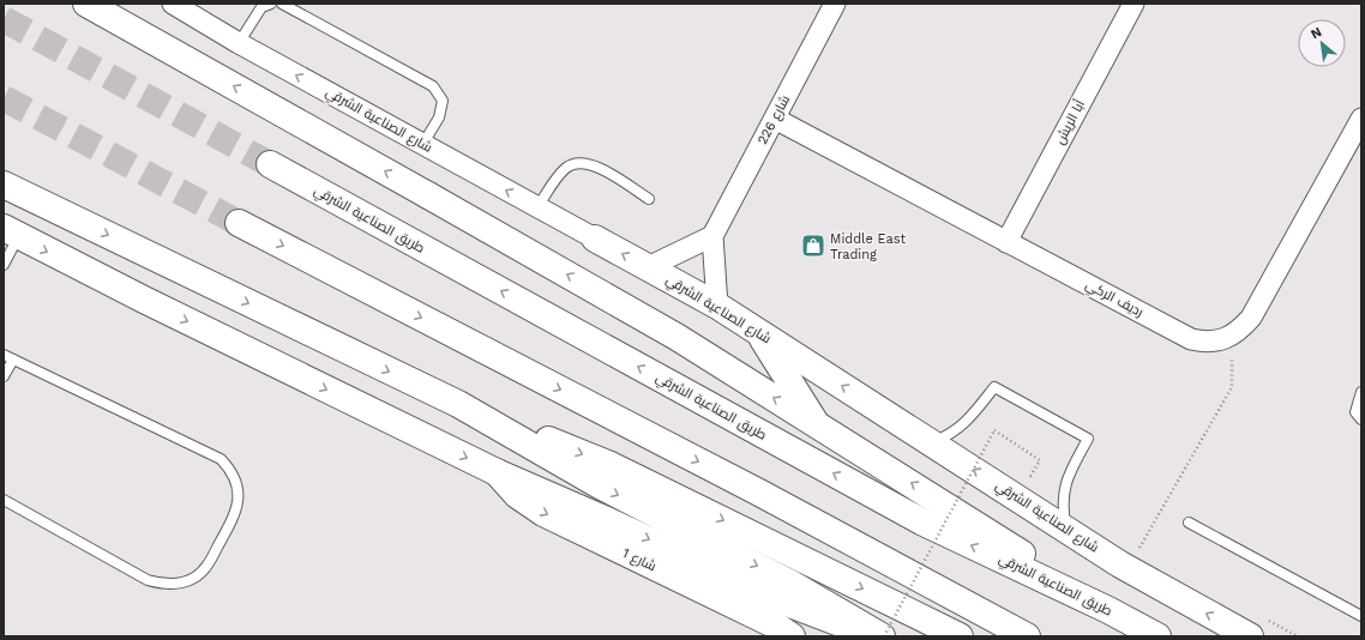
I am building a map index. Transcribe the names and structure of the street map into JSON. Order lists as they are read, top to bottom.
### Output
{
  "streets": {
    "main road": ["شارع الصناعية الشرقي", "طريق الصناعية الشرقي", "شارع 1"],
    "street": ["شارع 226", "أبا الريش", "رديف الركي"]
  },
  "crossings": [
    ["شارع 226", "رديف الركي"],
    ["أبا الريش", "رديف الركي"]
  ],
  "one_way": ["شارع الصناعية الشرقي"],
  "places": {
    "shop": ["Middle East Trading"]
  },
  "north": "top left"
}
